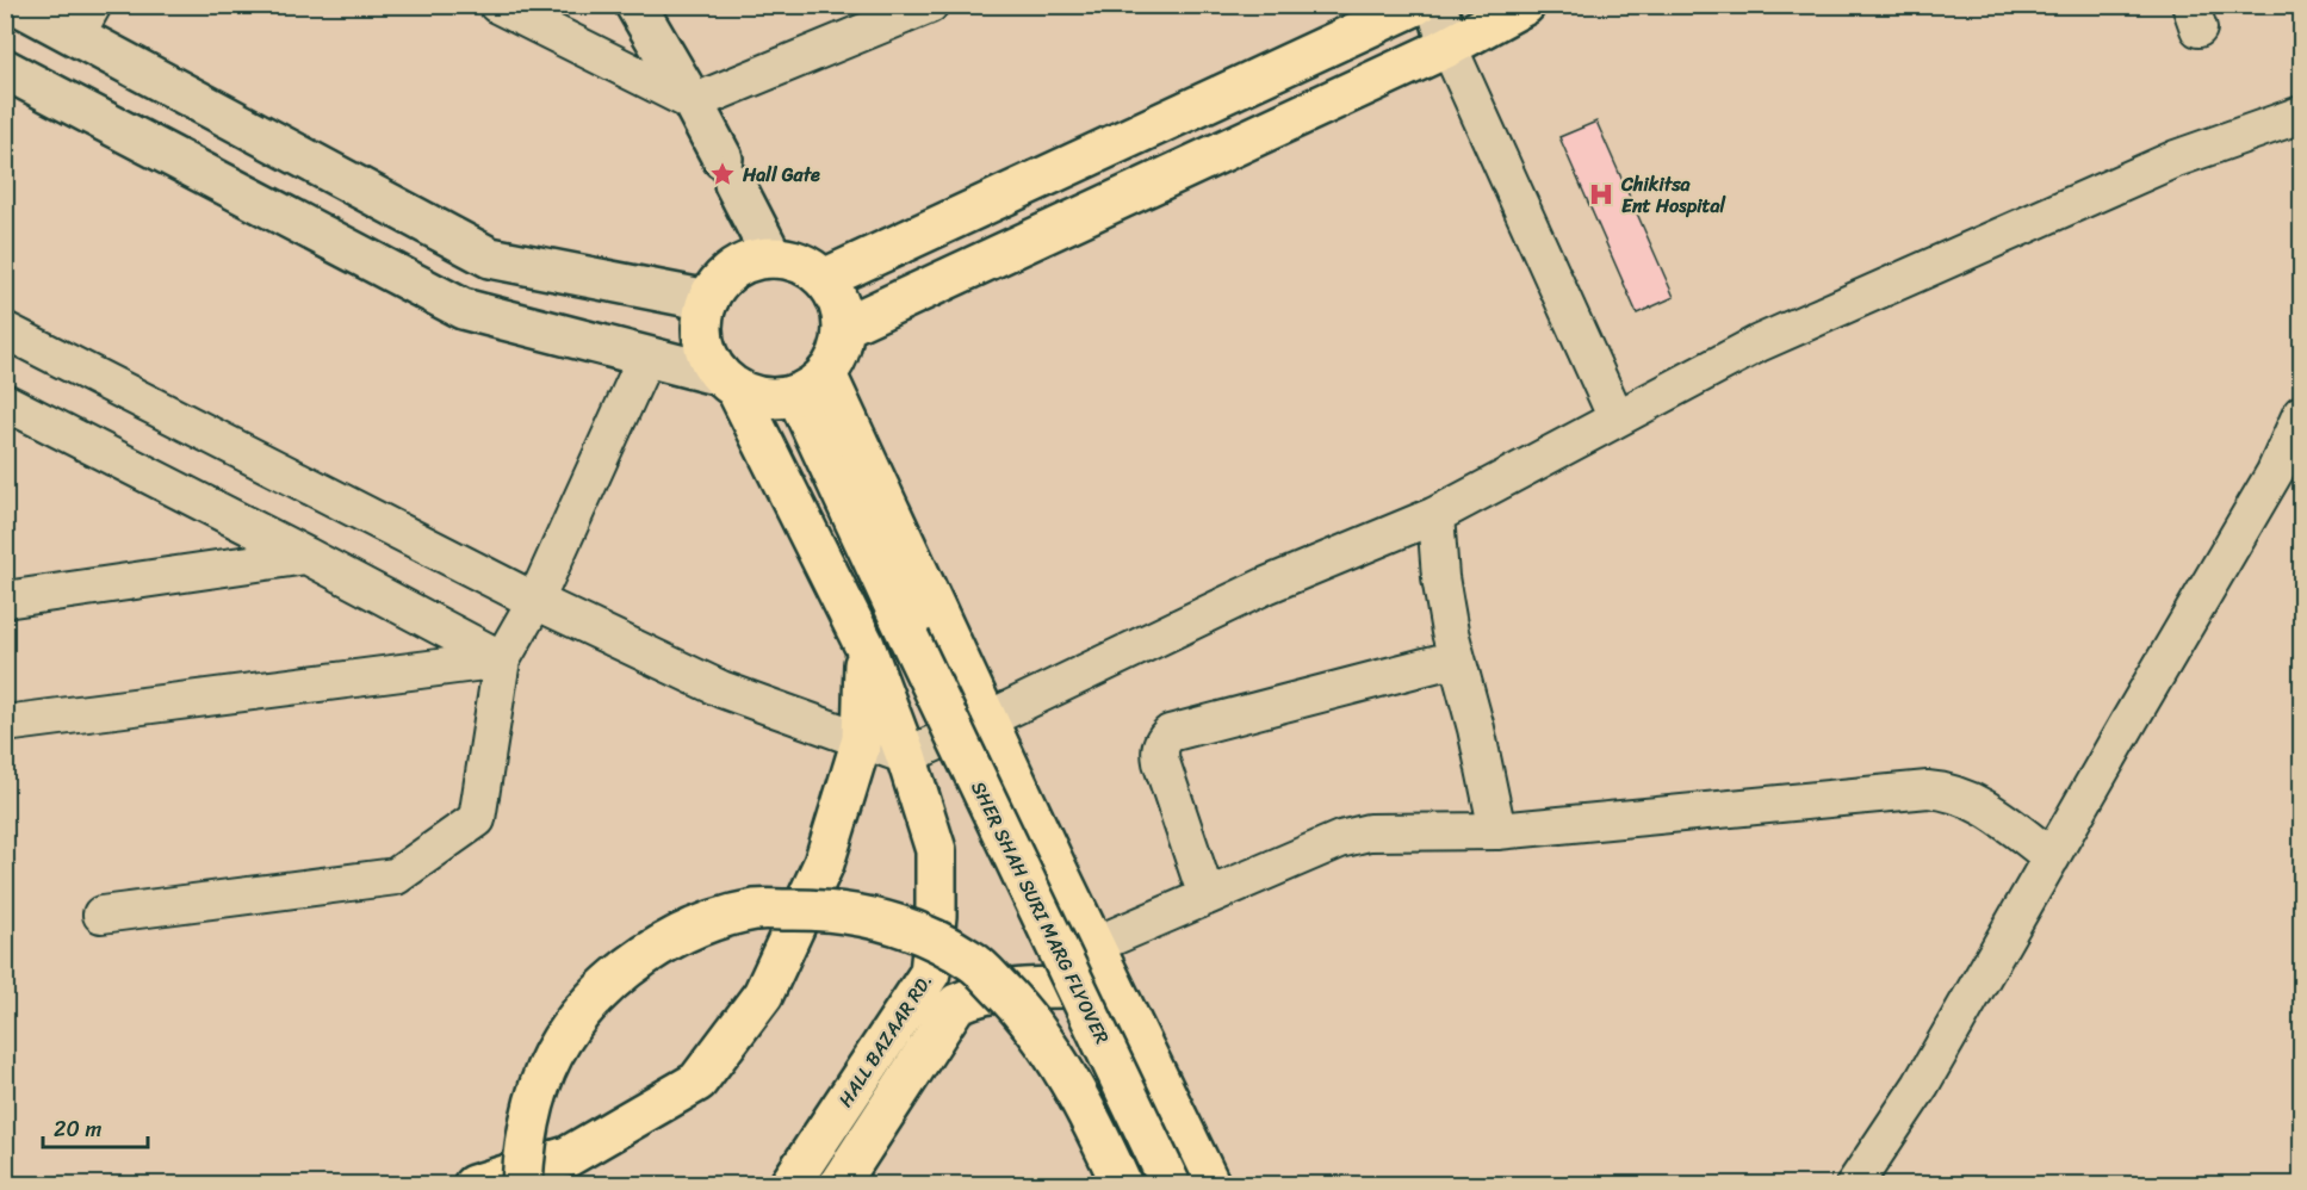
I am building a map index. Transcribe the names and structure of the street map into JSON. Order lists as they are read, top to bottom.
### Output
{
  "streets": {
    "main road": ["SHER SHAH SURI MARG FLYOVER", "HALL BAZAAR RD."]
  },
  "crossings": [
    ["SHER SHAH SURI MARG FLYOVER", "HALL BAZAAR RD."]
  ],
  "places": {
    "place": ["Hall Gate"],
    "hospital": ["Chikitsa Ent Hospital"]
  },
  "scale_bar": "20 m"
}
